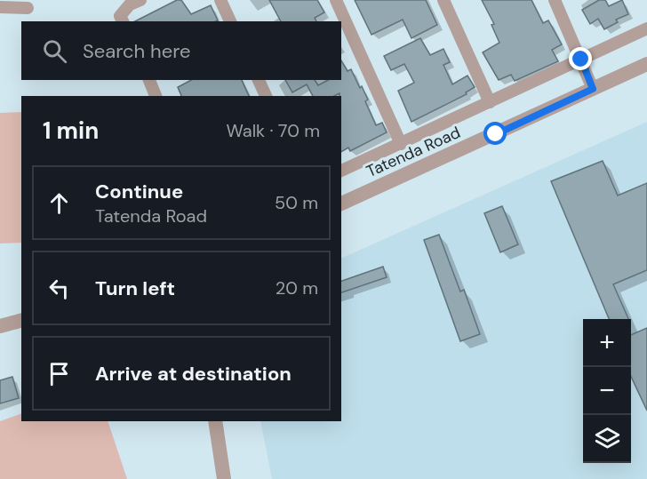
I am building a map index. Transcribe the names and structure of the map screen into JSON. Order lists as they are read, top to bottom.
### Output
{
  "streets": {
    "street": ["Tatenda Road"]
  },
  "page": {
    "search": "Search here",
    "heading": ["1 min", "Walk · 70 m"],
    "list": [
      ["Continue", "Tatenda Road", "50 m"],
      ["Turn left", "20 m"],
      "Arrive at destination"
    ],
    "map_buttons": ["+", "−"]
  }
}
